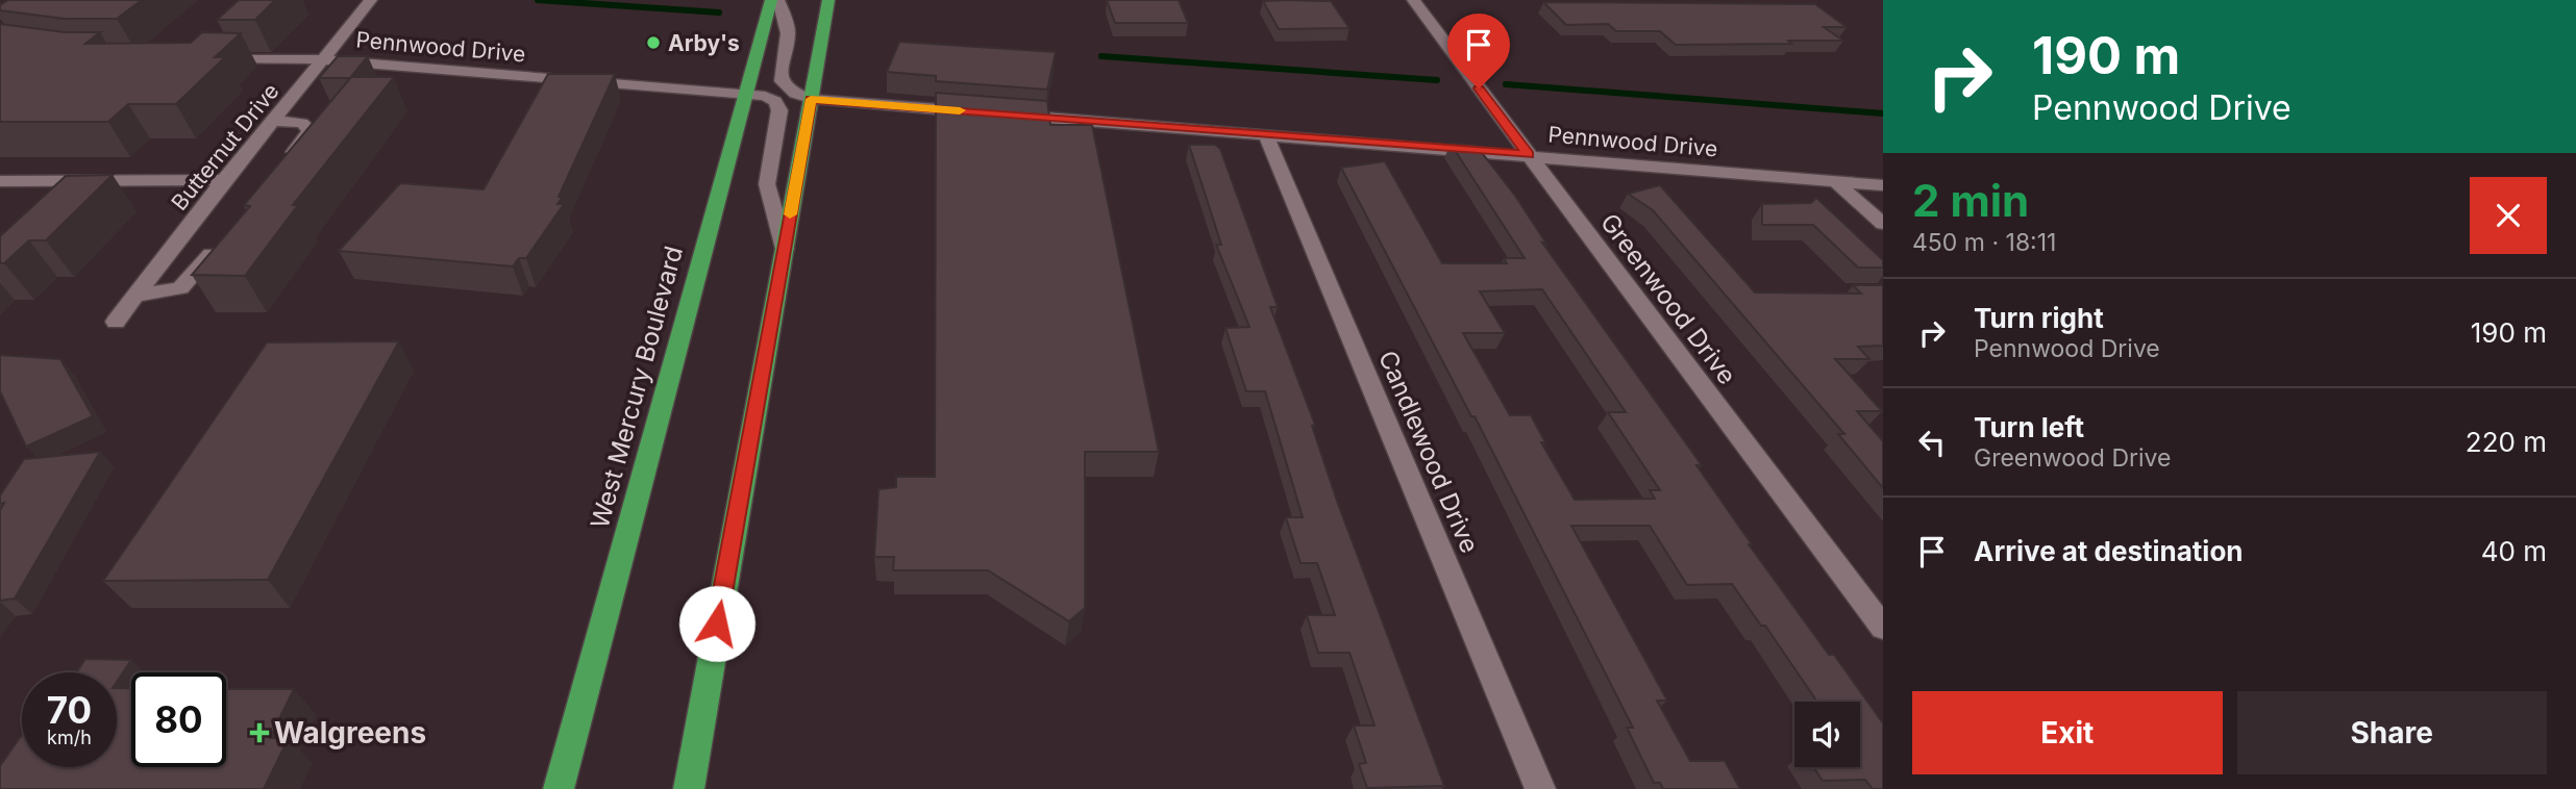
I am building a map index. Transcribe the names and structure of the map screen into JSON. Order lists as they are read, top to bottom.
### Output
{
  "streets": {
    "highway": ["West Mercury Boulevard"],
    "street": [
      "Pennwood Drive",
      "Butternut Drive",
      "Greenwood Drive",
      "Candlewood Drive"
    ]
  },
  "crossings": [
    ["Pennwood Drive", "Butternut Drive"],
    ["Pennwood Drive", "Greenwood Drive"],
    ["Pennwood Drive", "West Mercury Boulevard"],
    ["Pennwood Drive", "Candlewood Drive"]
  ],
  "places": {
    "other": ["Arby's"],
    "health": ["Walgreens"]
  },
  "page": {
    "turn": ["190 m", "Pennwood Drive"],
    "heading": ["2 min", "450 m · 18:11"],
    "list": [
      {
        "name": "Turn right",
        "note": "Pennwood Drive",
        "value": "190 m"
      },
      {
        "name": "Turn left",
        "note": "Greenwood Drive",
        "value": "220 m"
      },
      {
        "name": "Arrive at destination",
        "value": "40 m"
      }
    ],
    "speed": "70 km/h",
    "limit": "80",
    "buttons": ["Exit", "Share"]
  }
}
